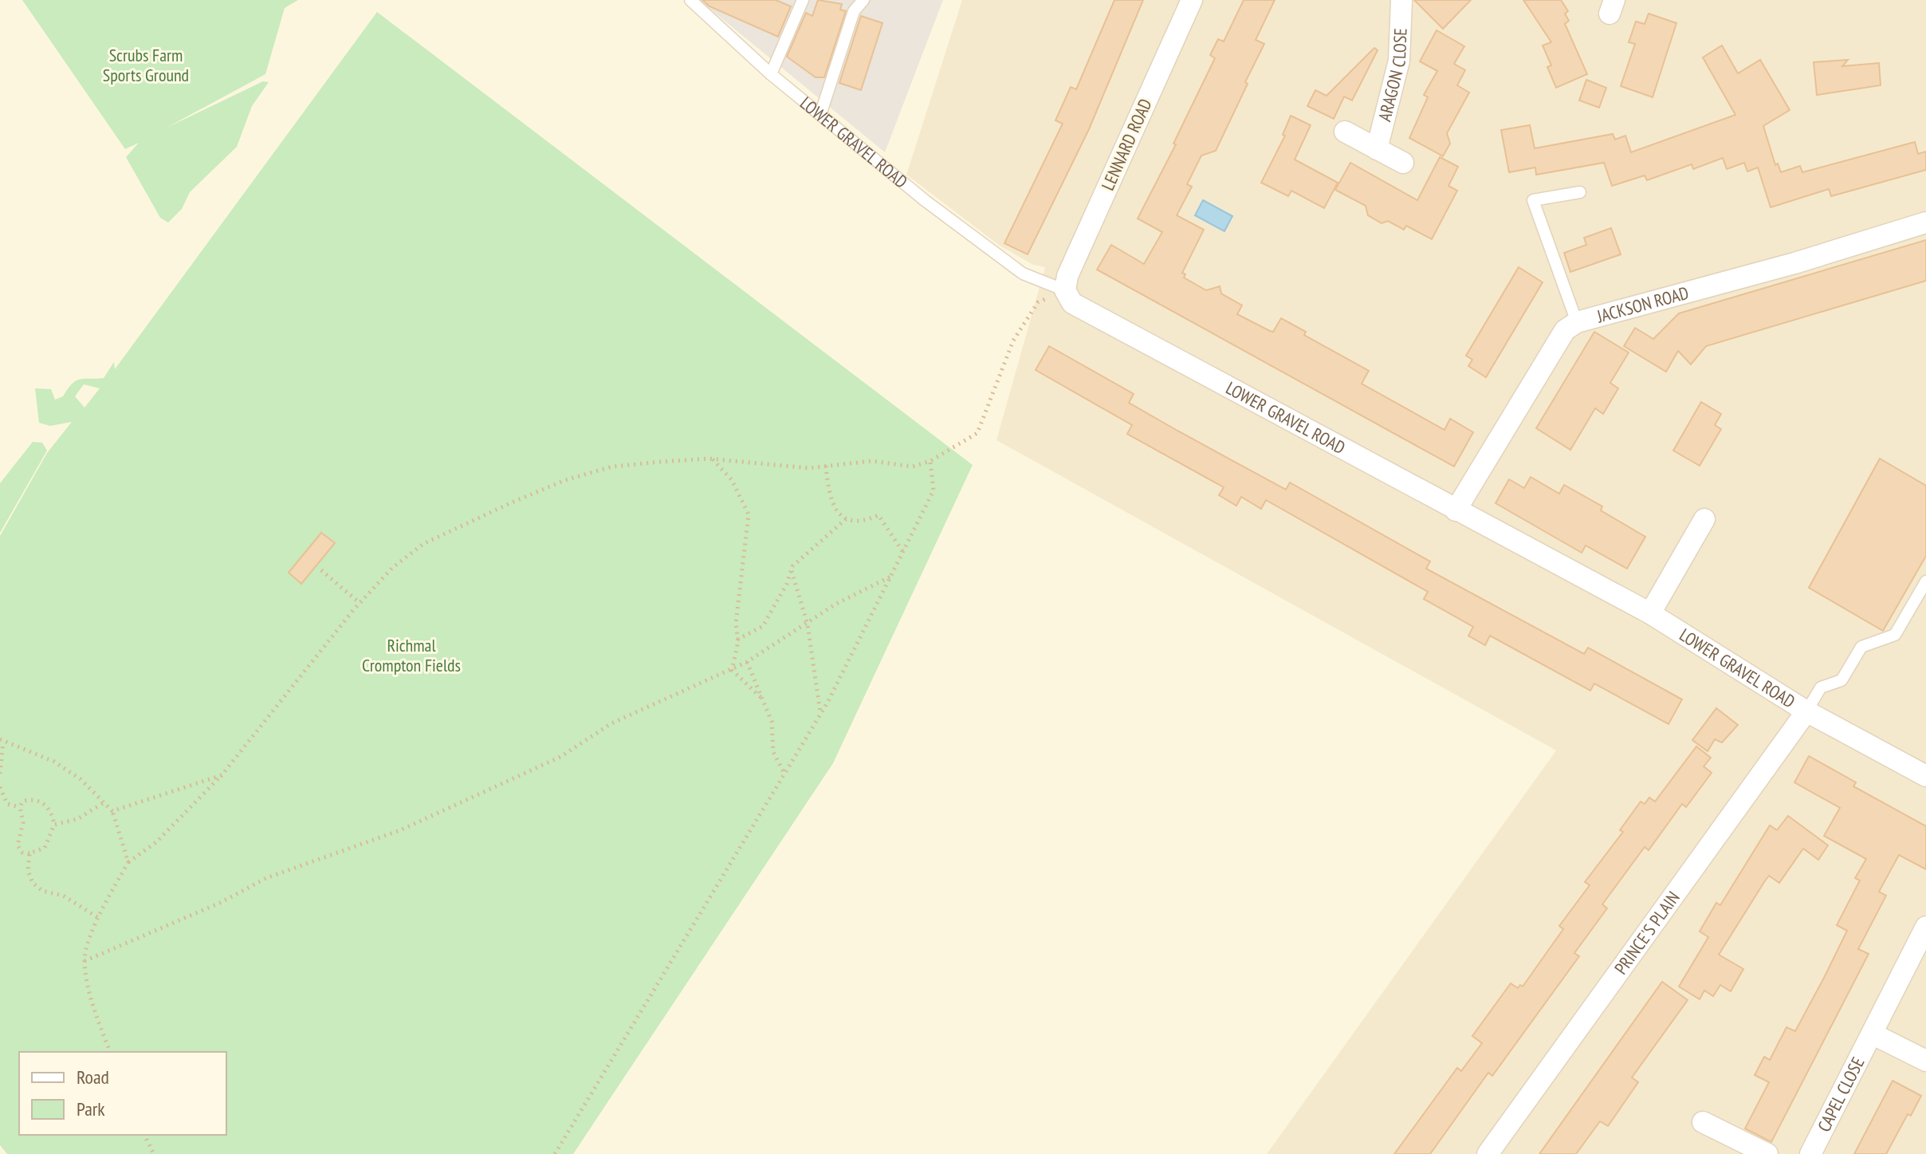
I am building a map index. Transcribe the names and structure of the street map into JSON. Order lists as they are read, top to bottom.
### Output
{
  "streets": {
    "street": [
      "ARAGON CLOSE",
      "LOWER GRAVEL ROAD",
      "LENNARD ROAD",
      "JACKSON ROAD",
      "PRINCE'S PLAIN",
      "CAPEL CLOSE"
    ]
  },
  "crossings": [
    ["LOWER GRAVEL ROAD", "LENNARD ROAD"],
    ["LOWER GRAVEL ROAD", "JACKSON ROAD"],
    ["LOWER GRAVEL ROAD", "PRINCE'S PLAIN"]
  ],
  "parks": ["Scrubs Farm Sports Ground", "Richmal Crompton Fields"],
  "legend": ["Road", "Park"]
}
